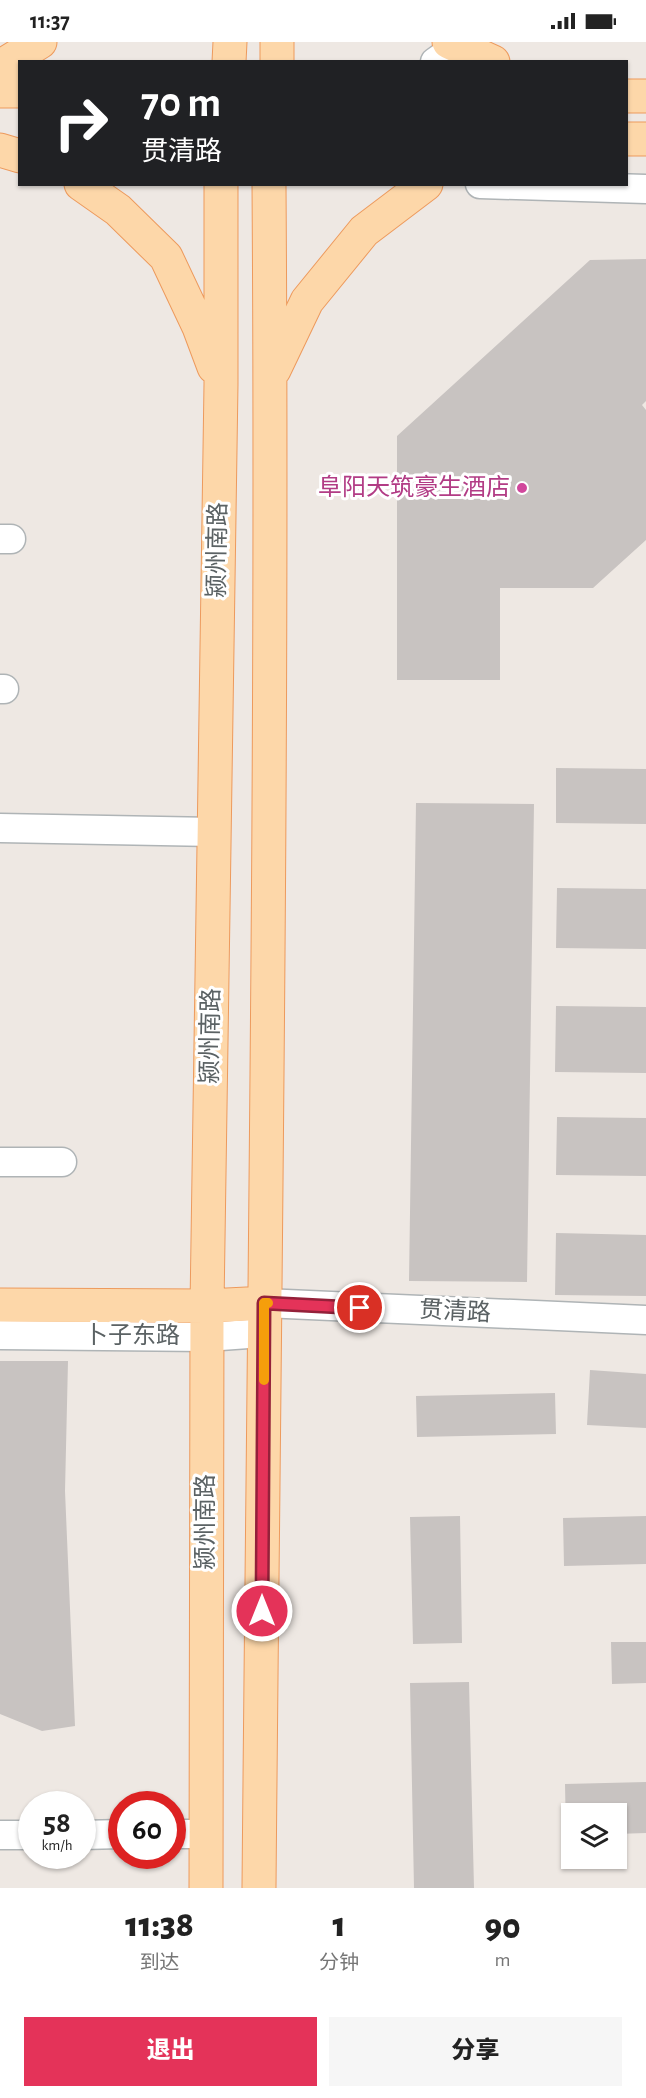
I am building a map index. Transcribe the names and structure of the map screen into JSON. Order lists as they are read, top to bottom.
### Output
{
  "streets": {
    "main road": ["颍州南路"],
    "street": ["贯清路", "卜子东路"]
  },
  "crossings": [
    ["颍州南路", "卜子东路"]
  ],
  "places": ["阜阳天筑豪生酒店"],
  "page": {
    "status": "11:37",
    "turn": ["70 m", "贯清路"],
    "speed": "58 km/h",
    "limit": "60",
    "eta": [
      "11:38",
      "到达",
      "1",
      "分钟",
      "90",
      "m"
    ],
    "buttons": ["退出", "分享"]
  }
}
